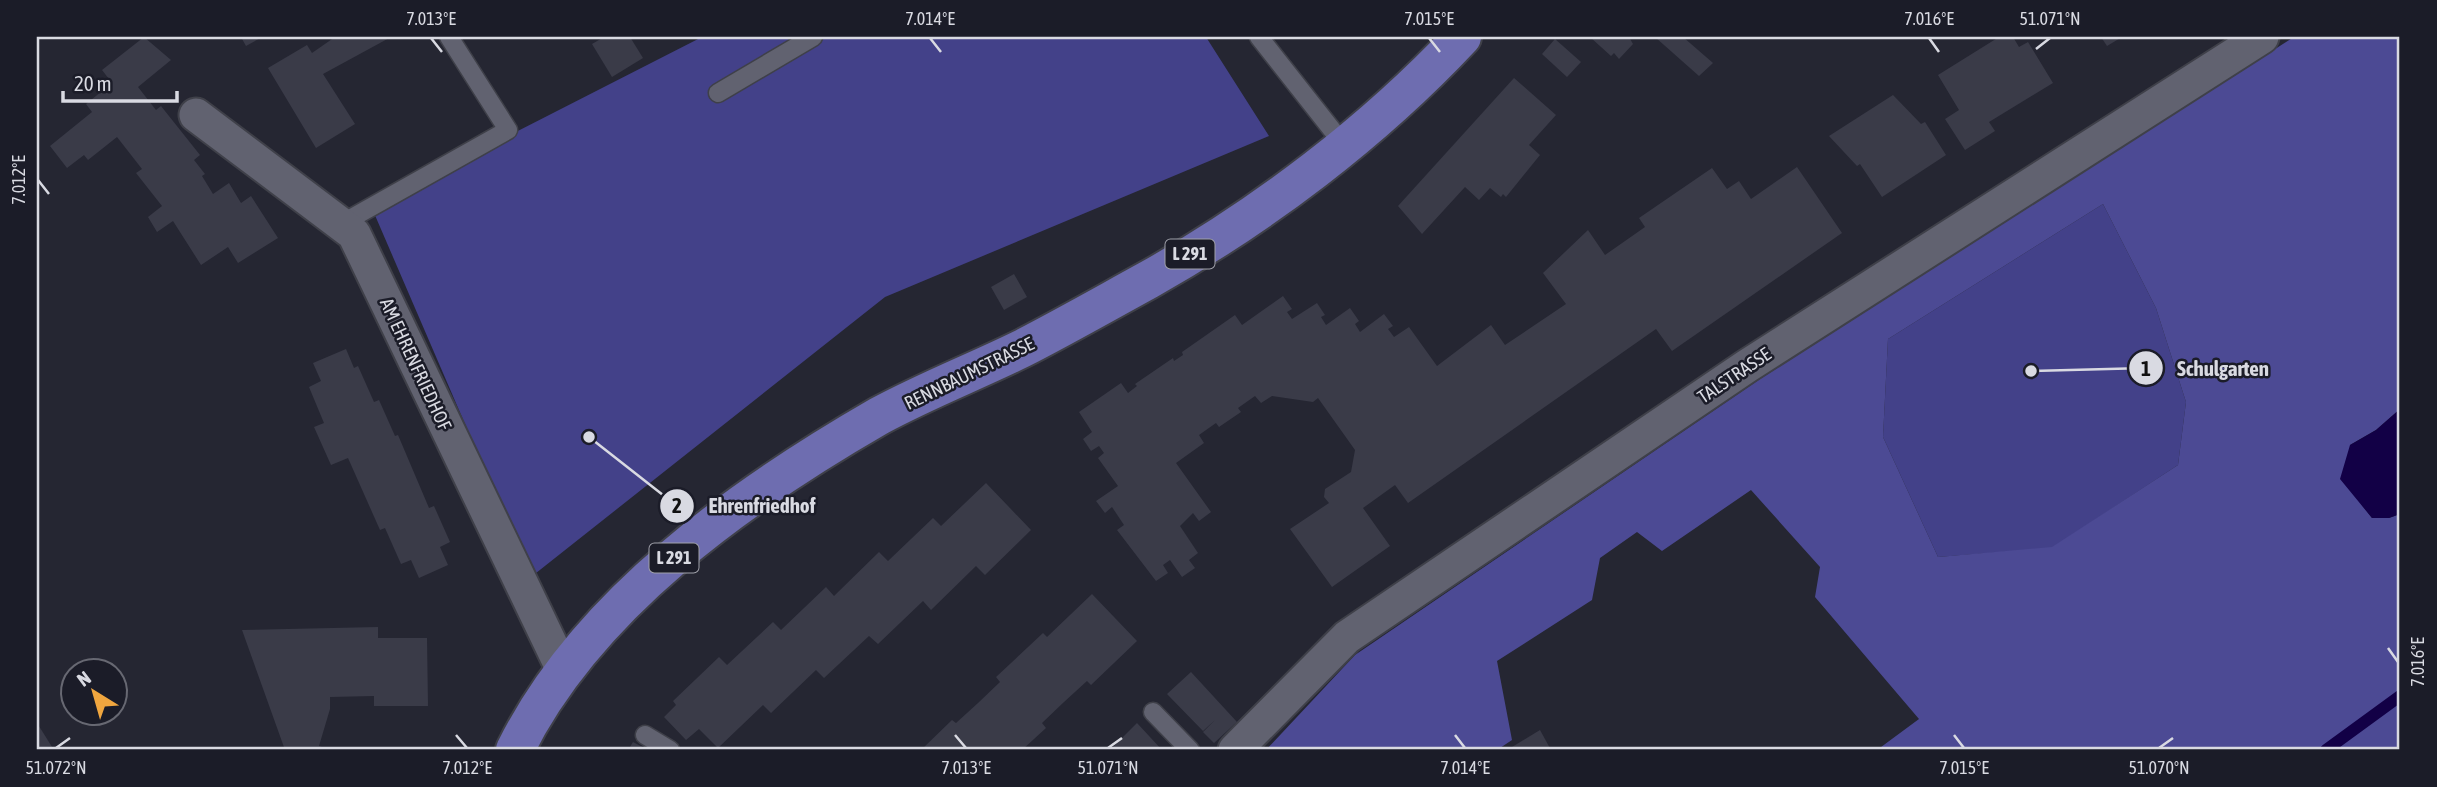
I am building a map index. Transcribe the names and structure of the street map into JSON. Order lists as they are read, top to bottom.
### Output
{
  "streets": {
    "main road": ["L 291", "RENNBAUMSTRASSE"],
    "street": ["AM EHRENFRIEDHOF", "TALSTRASSE"]
  },
  "crossings": [
    ["AM EHRENFRIEDHOF", "RENNBAUMSTRASSE"]
  ],
  "places": ["Schulgarten", "Ehrenfriedhof"],
  "scale_bar": "20 m",
  "north": "top left",
  "coordinates": [
    "7.013°E",
    "7.014°E",
    "7.015°E",
    "7.016°E",
    "51.071°N",
    "7.012°E",
    "51.072°N",
    "51.070°N"
  ]
}
